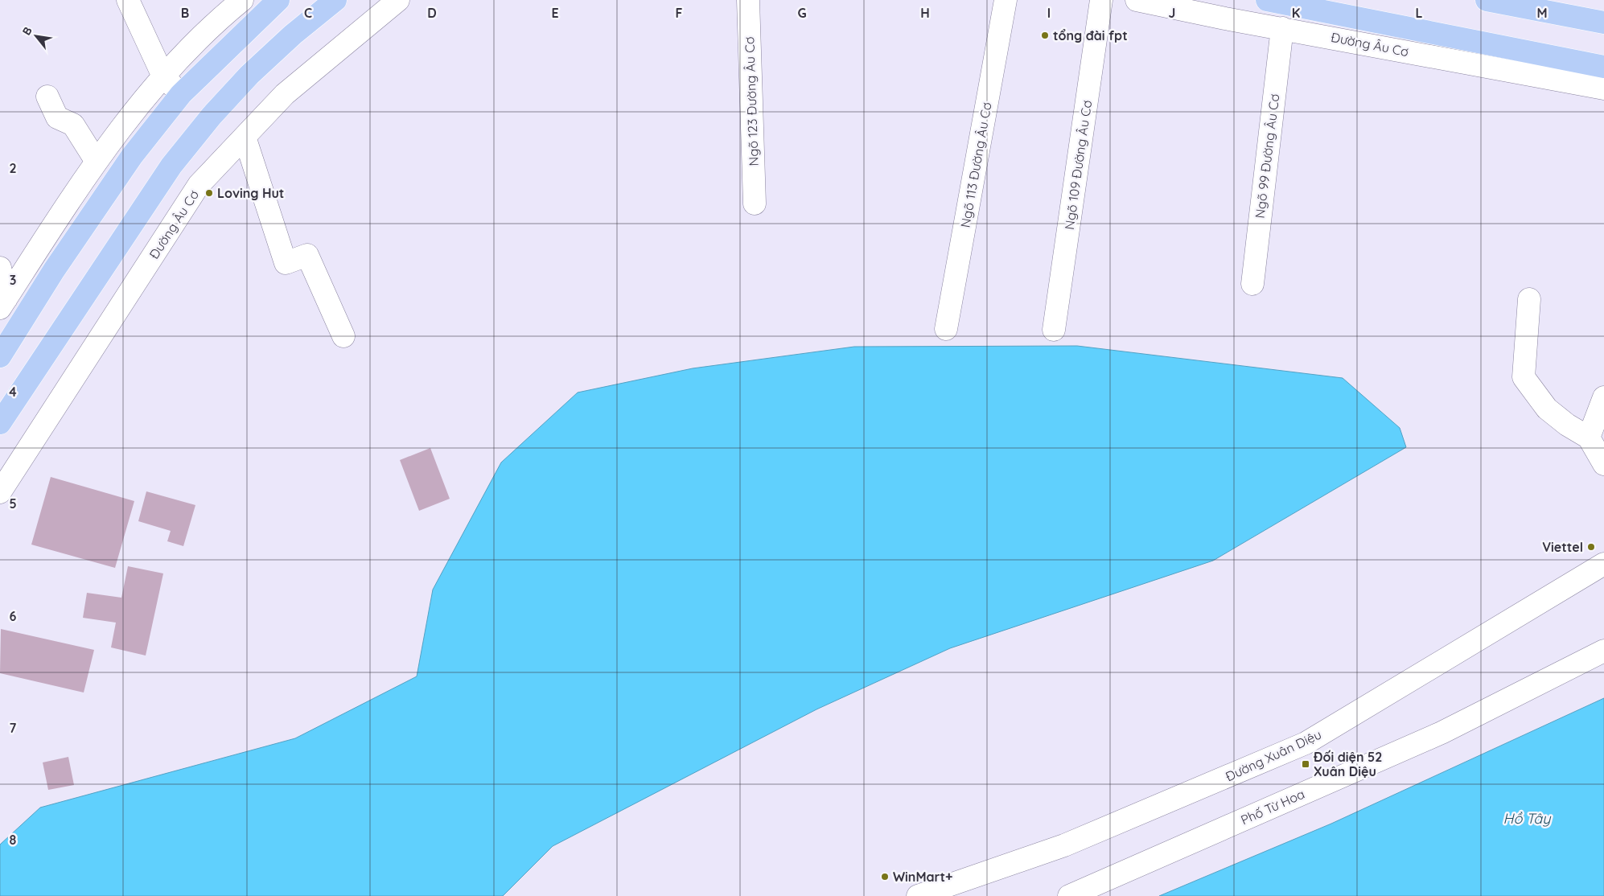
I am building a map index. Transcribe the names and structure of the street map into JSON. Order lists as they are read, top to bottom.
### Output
{
  "streets": {
    "main road": ["Đường Âu Cơ"],
    "street": [
      "Ngõ 123 Đường Âu Cơ",
      "Ngõ 99 Đường Âu Cơ",
      "Ngõ 113 Đường Âu Cơ",
      "Ngõ 109 Đường Âu Cơ",
      "Đường Xuân Diệu",
      "Phố Từ Hoa"
    ]
  },
  "crossings": [
    ["Đường Âu Cơ", "Ngõ 99 Đường Âu Cơ"]
  ],
  "water": ["Hồ Tây"],
  "places": {
    "other": [
      "tổng đài fpt",
      "Loving Hut",
      "Viettel",
      "WinMart+"
    ],
    "transit": ["Đối diện 52 Xuân Diệu"]
  },
  "north": "top left",
  "grid": {
    "columns": [
      "B",
      "C",
      "D",
      "E",
      "F",
      "G",
      "H",
      "I",
      "J",
      "K",
      "L",
      "M"
    ],
    "rows": [
      "2",
      "3",
      "4",
      "5",
      "6",
      "7",
      "8"
    ]
  }
}
